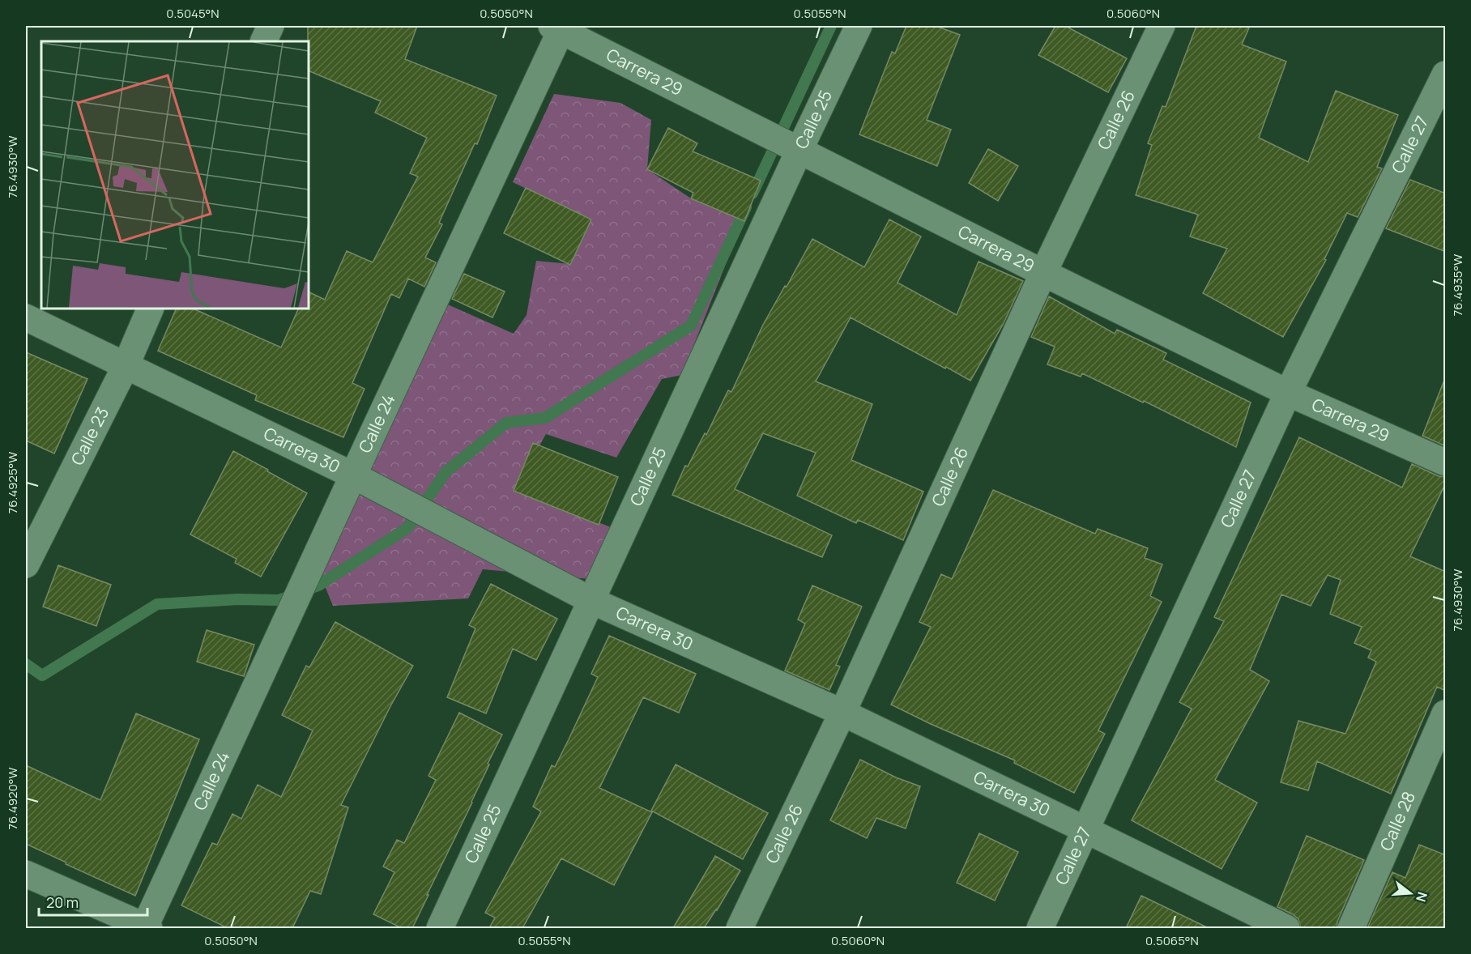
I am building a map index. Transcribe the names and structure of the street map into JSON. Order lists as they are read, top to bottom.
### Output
{
  "streets": {
    "street": [
      "Carrera 29",
      "Calle 25",
      "Calle 26",
      "Calle 27",
      "Calle 24",
      "Calle 23",
      "Carrera 30",
      "Calle 28"
    ]
  },
  "crossings": [
    ["Carrera 29", "Calle 25"],
    ["Carrera 29", "Calle 26"],
    ["Carrera 29", "Calle 27"],
    ["Carrera 29", "Calle 24"],
    ["Calle 25", "Carrera 30"],
    ["Calle 26", "Carrera 30"],
    ["Calle 27", "Carrera 30"],
    ["Calle 24", "Carrera 30"],
    ["Calle 23", "Carrera 30"]
  ],
  "scale_bar": "20 m",
  "north": "right",
  "coordinates": [
    "0.5045°N",
    "0.5050°N",
    "0.5055°N",
    "0.5060°N",
    "76.4930°W",
    "76.4935°W",
    "76.4925°W",
    "76.4920°W",
    "0.5065°N"
  ]
}
